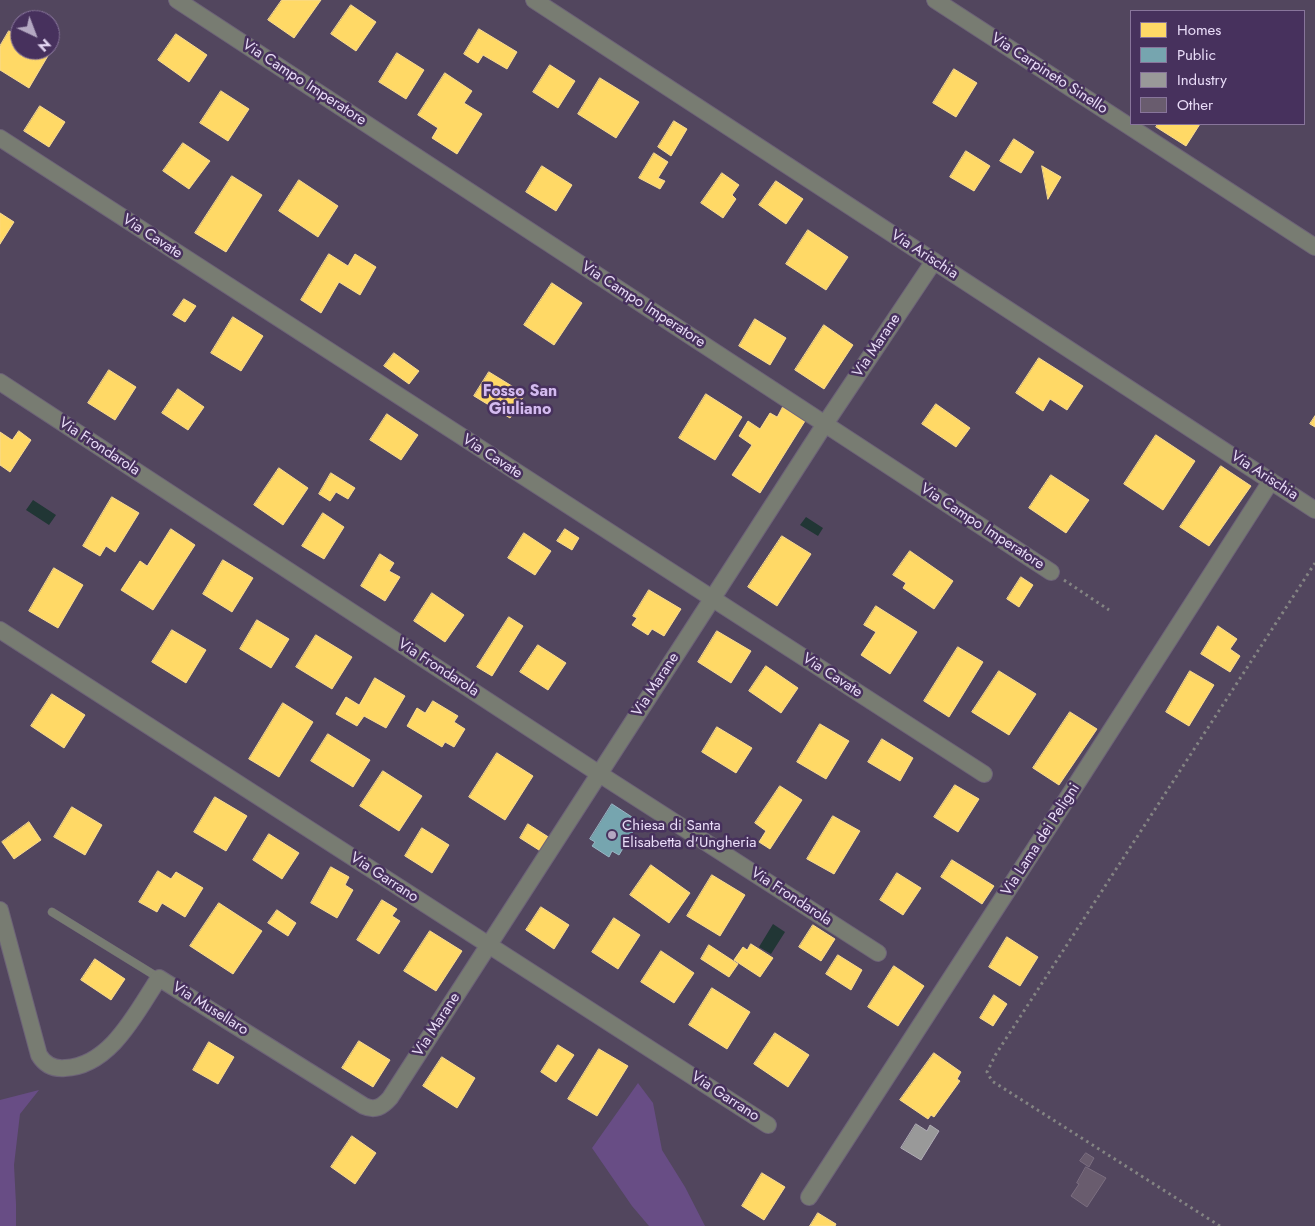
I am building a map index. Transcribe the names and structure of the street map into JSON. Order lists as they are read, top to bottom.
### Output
{
  "streets": {
    "street": [
      "Via Carpineto Sinello",
      "Via Campo Imperatore",
      "Via Cavate",
      "Via Arischia",
      "Via Marane",
      "Via Frondarola",
      "Via Lama dei Peligni",
      "Via Garrano",
      "Via Musellaro"
    ]
  },
  "crossings": [
    ["Via Campo Imperatore", "Via Marane"],
    ["Via Cavate", "Via Marane"],
    ["Via Arischia", "Via Marane"],
    ["Via Arischia", "Via Lama dei Peligni"],
    ["Via Marane", "Via Frondarola"],
    ["Via Marane", "Via Garrano"],
    ["Via Marane", "Via Musellaro"]
  ],
  "districts": ["Fosso San Giuliano"],
  "places": ["Chiesa di Santa Elisabetta d'Ungheria"],
  "legend": [
    "Homes",
    "Public",
    "Industry",
    "Other"
  ],
  "north": "bottom right"
}
